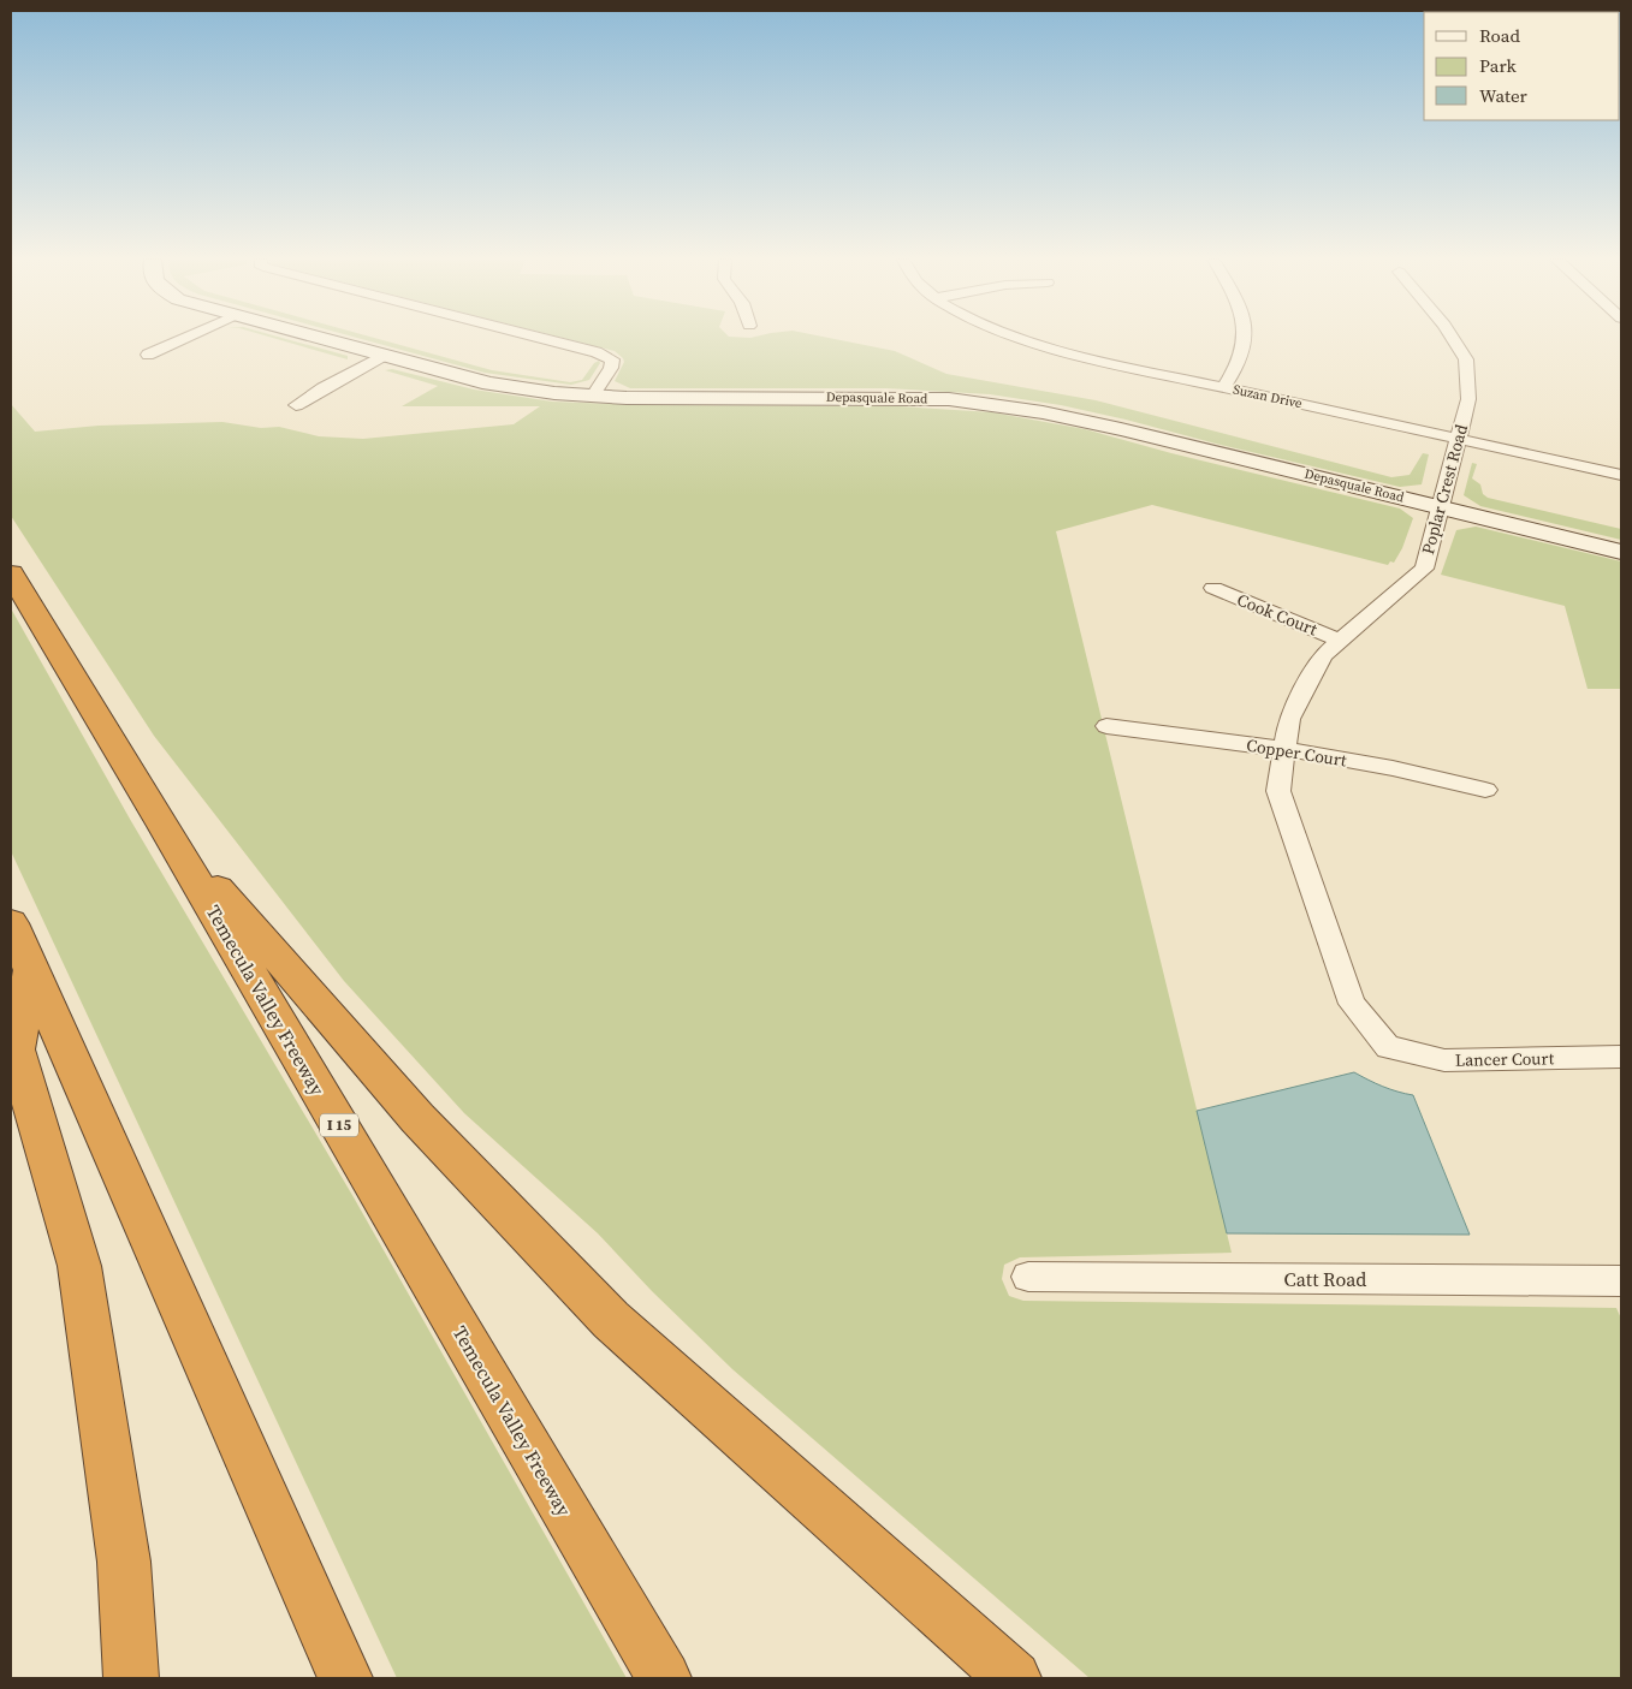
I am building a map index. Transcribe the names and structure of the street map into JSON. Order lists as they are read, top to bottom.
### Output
{
  "streets": {
    "highway": ["Temecula Valley Freeway", "I 15"],
    "street": [
      "Suzan Drive",
      "Depasquale Road",
      "Poplar Crest Road",
      "Cook Court",
      "Copper Court",
      "Lancer Court",
      "Catt Road"
    ]
  },
  "crossings": [
    ["Suzan Drive", "Poplar Crest Road"],
    ["Depasquale Road", "Poplar Crest Road"],
    ["Poplar Crest Road", "Cook Court"],
    ["Poplar Crest Road", "Copper Court"],
    ["Poplar Crest Road", "Lancer Court"]
  ],
  "legend": ["Road", "Park", "Water"]
}
